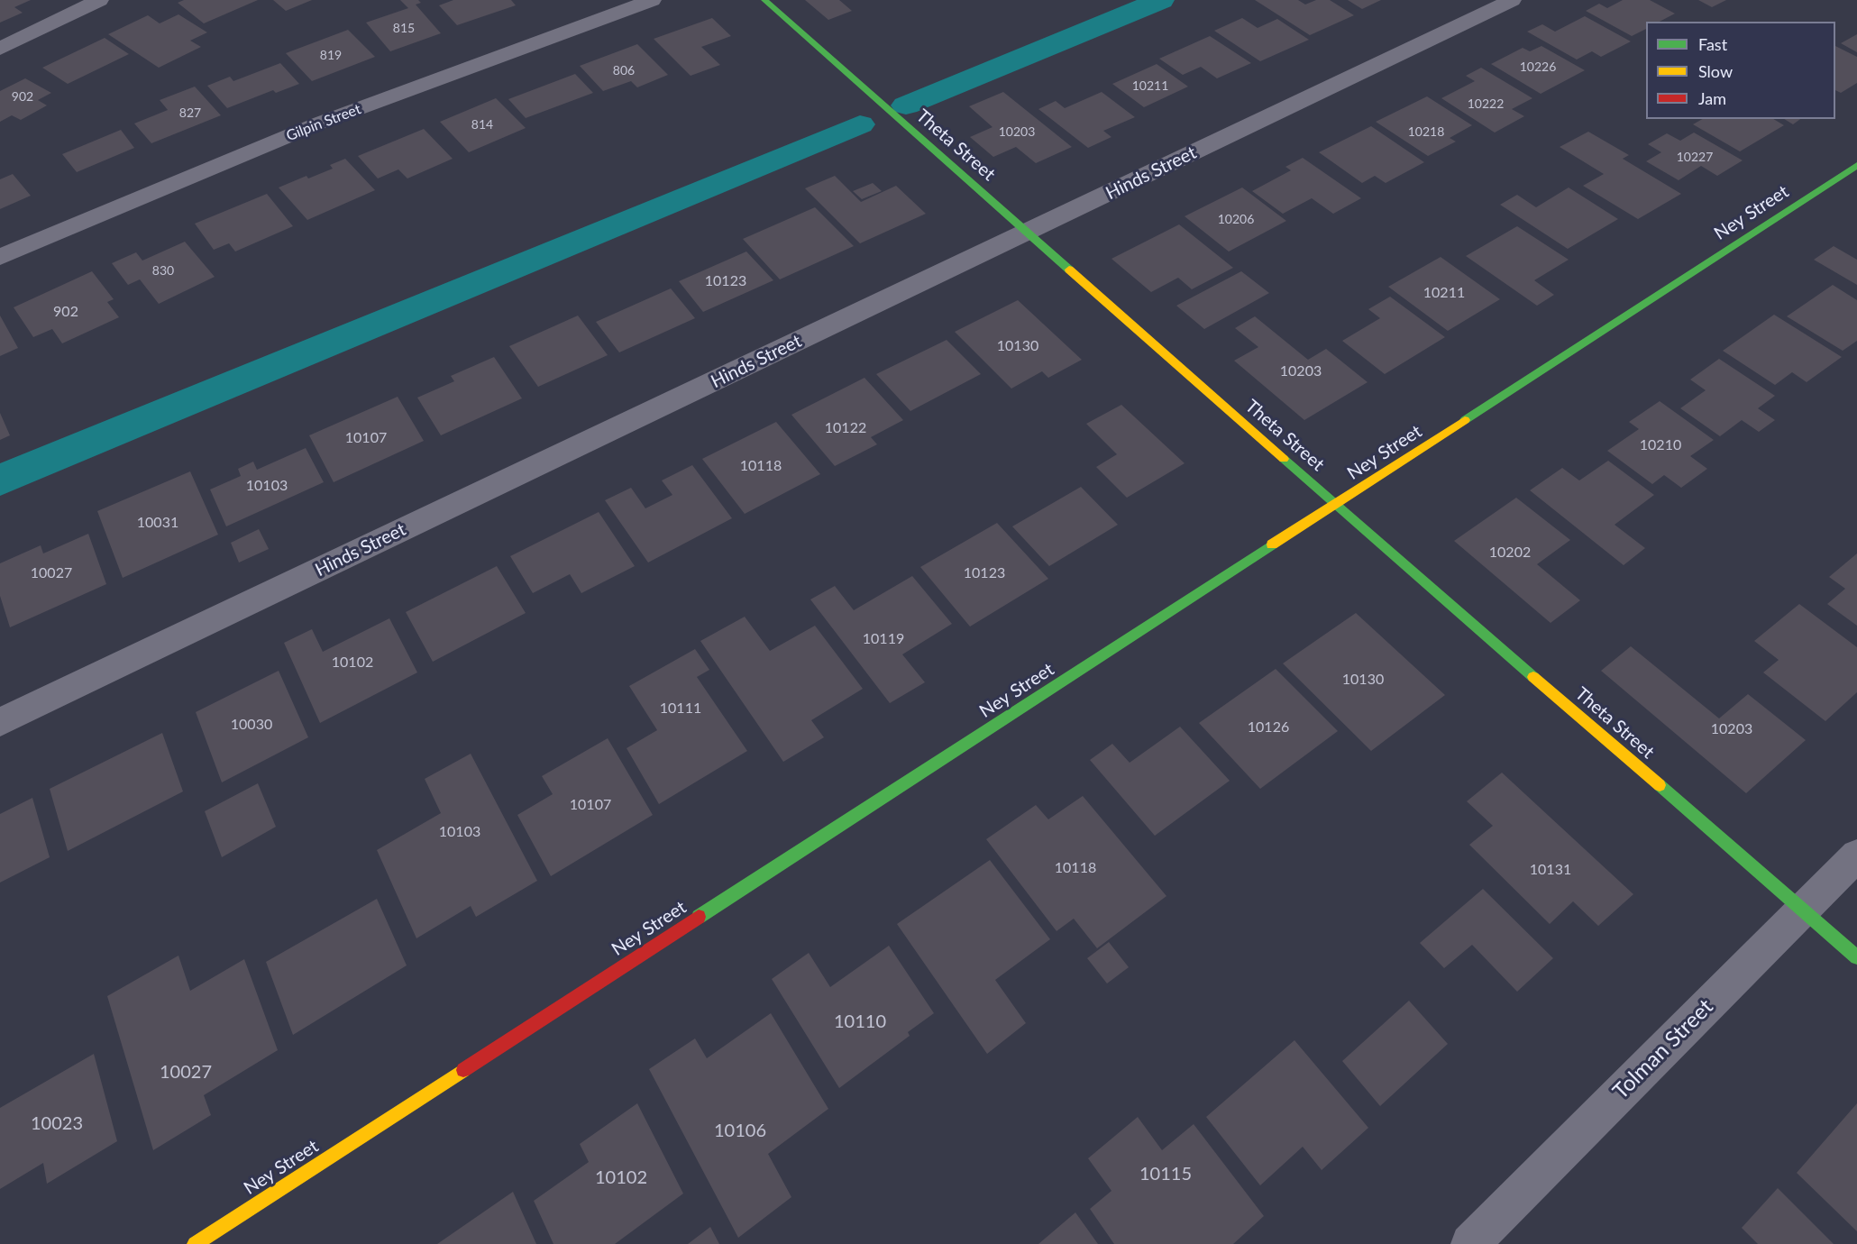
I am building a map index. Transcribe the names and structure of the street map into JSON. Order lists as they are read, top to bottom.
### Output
{
  "streets": {
    "street": [
      "Gilpin Street",
      "Theta Street",
      "Hinds Street",
      "Ney Street",
      "Tolman Street"
    ]
  },
  "crossings": [
    ["Theta Street", "Hinds Street"],
    ["Theta Street", "Ney Street"],
    ["Theta Street", "Tolman Street"]
  ],
  "house_numbers": [
    "815",
    "819",
    "10226",
    "806",
    "10211",
    "902",
    "10222",
    "827",
    "814",
    "10203",
    "10218",
    "10227",
    "10206",
    "830",
    "10123",
    "10211",
    "902",
    "10130",
    "10203",
    "10122",
    "10107",
    "10210",
    "10118",
    "10103",
    "10031",
    "10202",
    "10027",
    "10123",
    "10119",
    "10102",
    "10130",
    "10111",
    "10030",
    "10126",
    "10203",
    "10107",
    "10103",
    "10118",
    "10131",
    "10110",
    "10027",
    "10023",
    "10106",
    "10115",
    "10102"
  ],
  "legend": ["Fast", "Slow", "Jam"]
}
